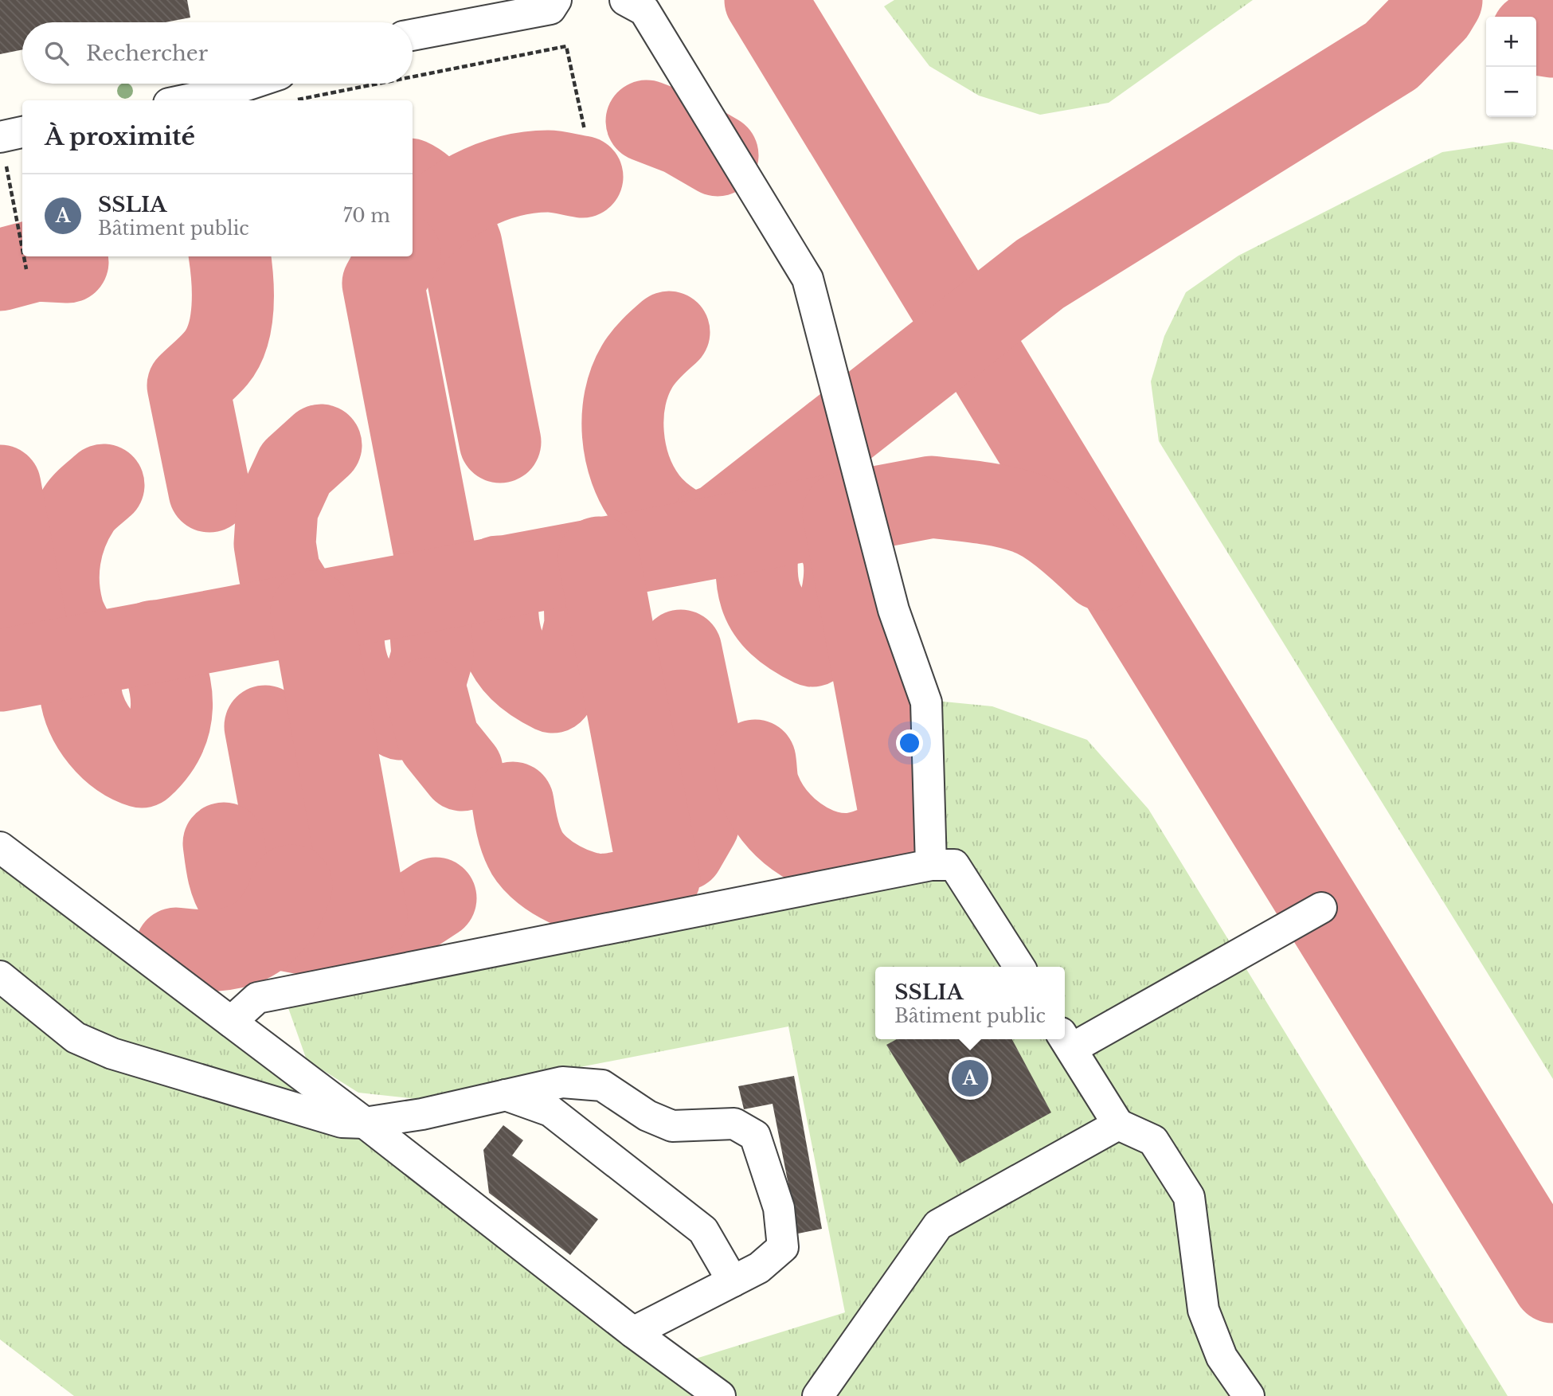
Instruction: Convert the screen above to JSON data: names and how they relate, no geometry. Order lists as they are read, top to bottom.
{
  "page": {
    "map_buttons": ["+", "−"],
    "search": "Rechercher",
    "heading": "À proximité",
    "list": [
      {
        "mark": "A",
        "name": "SSLIA",
        "note": "Bâtiment public",
        "value": "70 m"
      }
    ],
    "popup": ["SSLIA", "Bâtiment public"],
    "pins": "A"
  }
}
